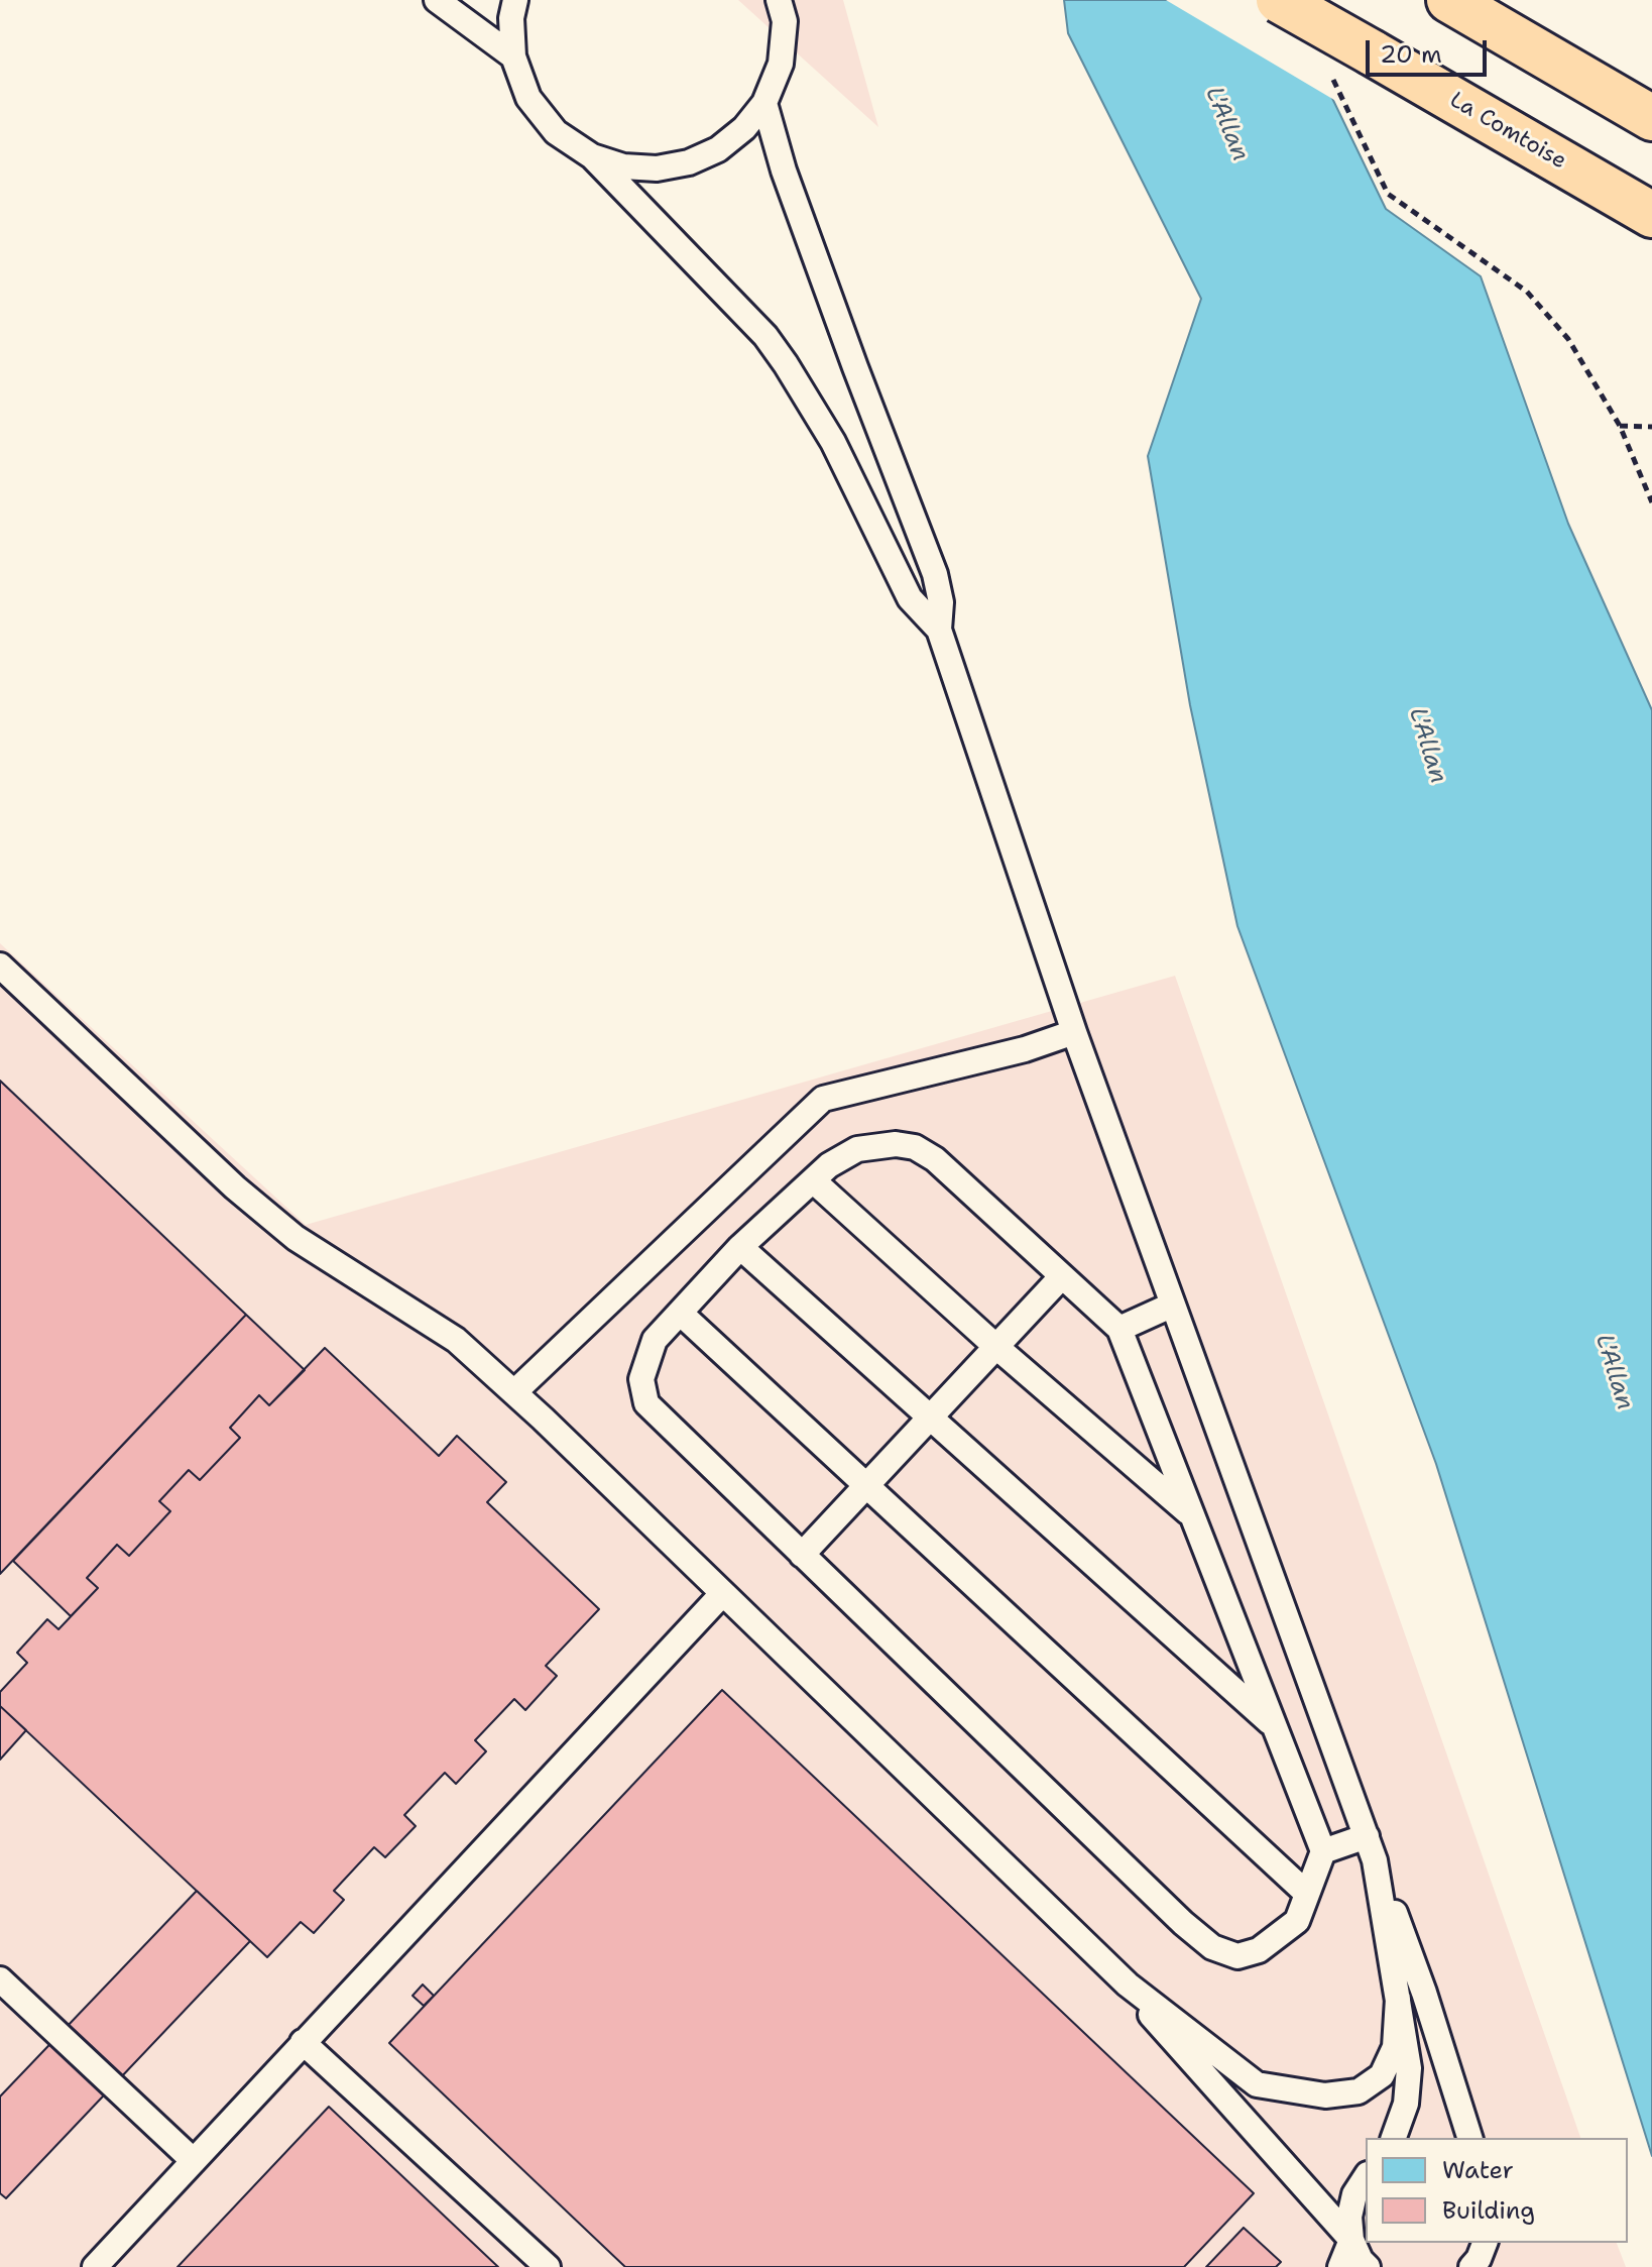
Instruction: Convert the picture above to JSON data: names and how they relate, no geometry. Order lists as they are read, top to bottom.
{
  "streets": {
    "highway": ["La Comtoise"]
  },
  "water": ["L'Allan"],
  "legend": ["Water", "Building"],
  "scale_bar": "20 m"
}
